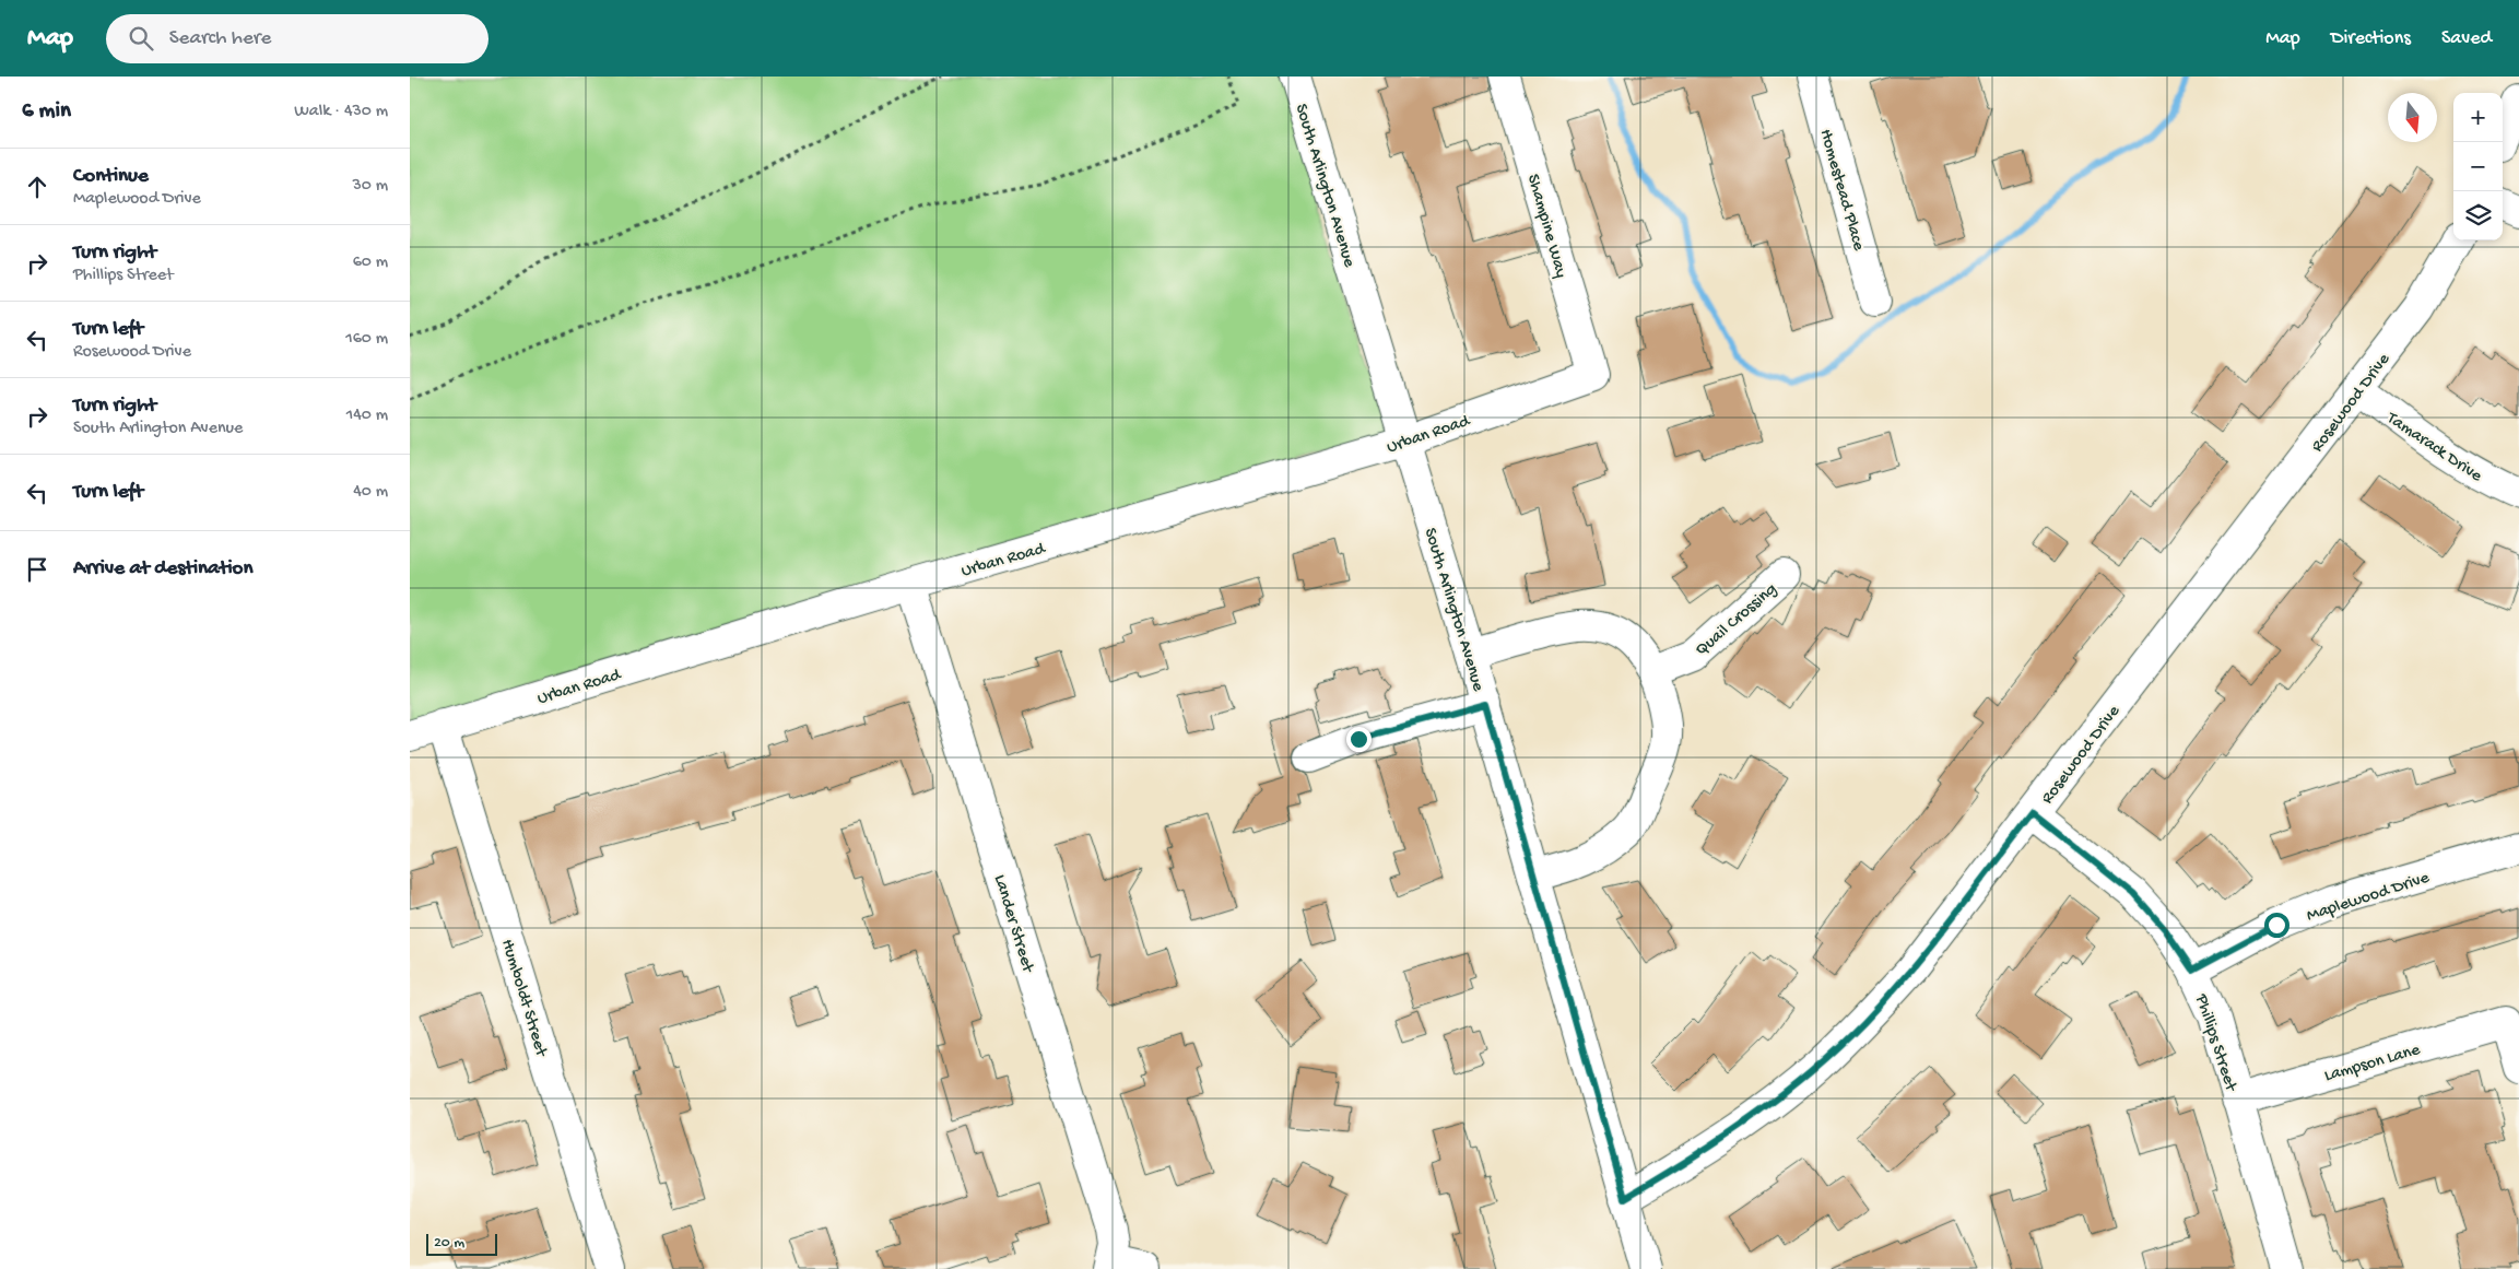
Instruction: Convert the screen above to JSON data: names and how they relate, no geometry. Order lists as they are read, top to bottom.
{
  "streets": {
    "street": [
      "South Arlington Avenue",
      "Homestead Place",
      "Shampine Way",
      "Rosewood Drive",
      "Urban Road",
      "Tamarack Drive",
      "Quail Crossing",
      "Maplewood Drive",
      "Lander Street",
      "Humboldt Street",
      "Phillips Street",
      "Lampson Lane"
    ]
  },
  "crossings": [
    ["South Arlington Avenue", "Rosewood Drive"],
    ["South Arlington Avenue", "Urban Road"],
    ["Shampine Way", "Urban Road"],
    ["Rosewood Drive", "Tamarack Drive"],
    ["Rosewood Drive", "Phillips Street"],
    ["Urban Road", "Lander Street"],
    ["Urban Road", "Humboldt Street"],
    ["Maplewood Drive", "Phillips Street"],
    ["Phillips Street", "Lampson Lane"]
  ],
  "scale_bar": "20 m",
  "north": "bottom",
  "page": {
    "header": "Map",
    "search": "Search here",
    "nav": ["Map", "Directions", "Saved"],
    "heading": ["6 min", "Walk · 430 m"],
    "map_buttons": ["+", "−"],
    "list": [
      ["Continue", "Maplewood Drive", "30 m"],
      ["Turn right", "Phillips Street", "60 m"],
      ["Turn left", "Rosewood Drive", "160 m"],
      ["Turn right", "South Arlington Avenue", "140 m"],
      ["Turn left", "40 m"],
      "Arrive at destination"
    ],
    "scale": "20 m"
  }
}
